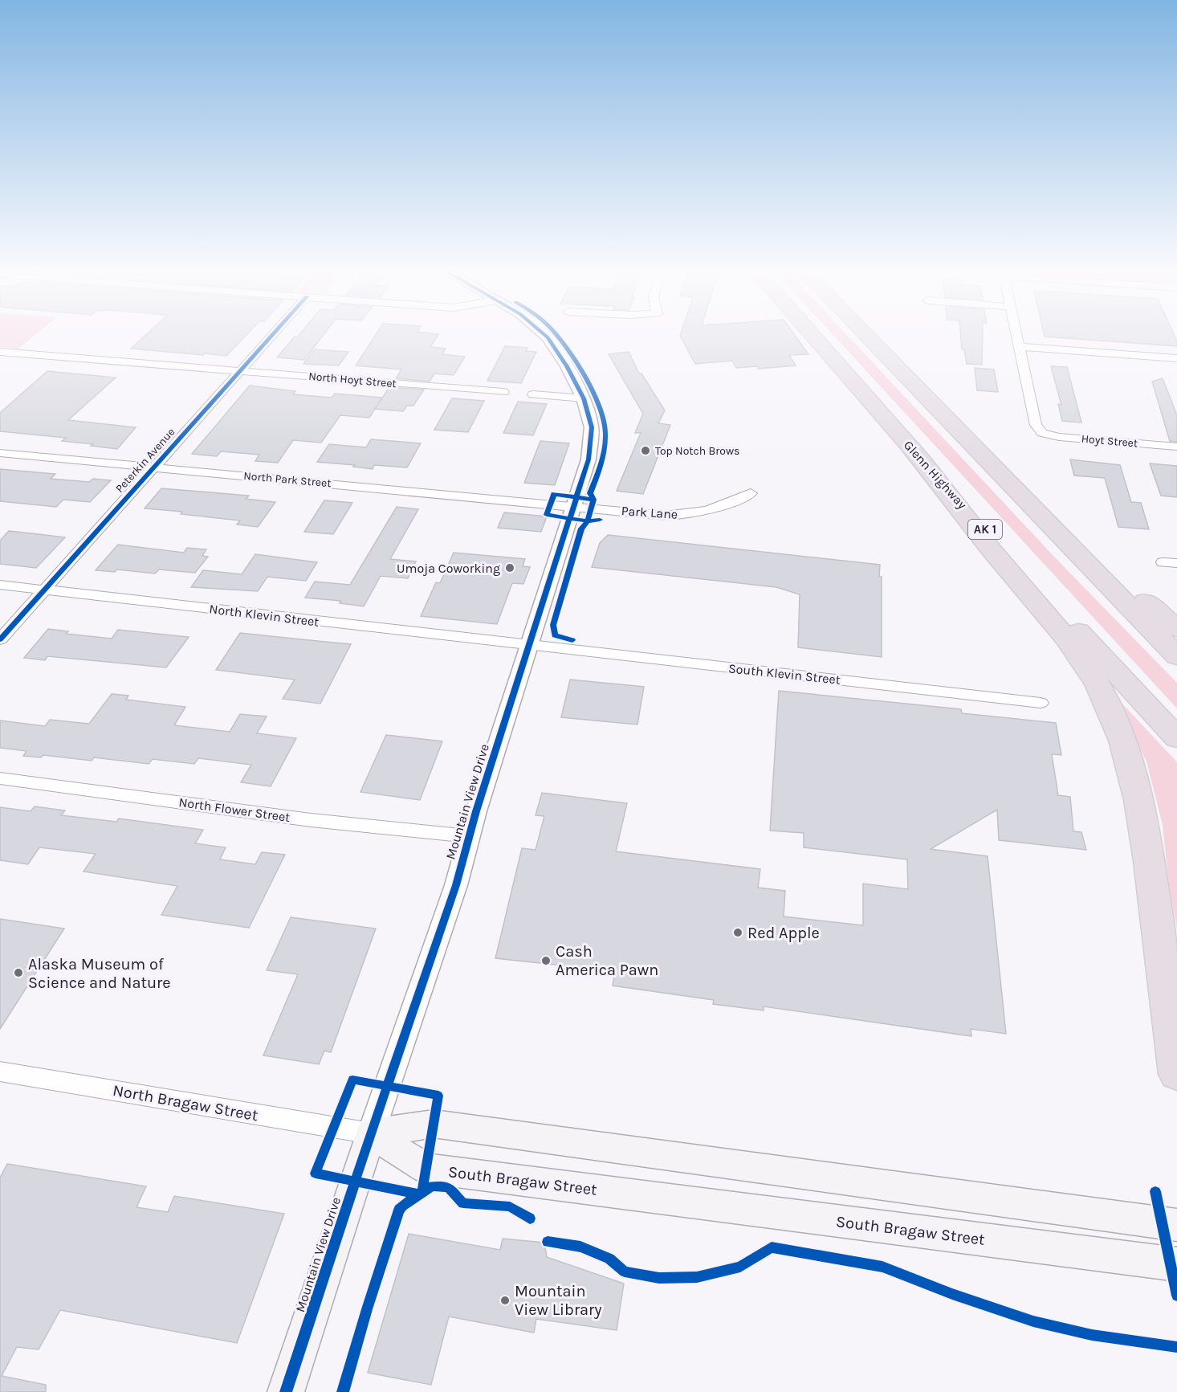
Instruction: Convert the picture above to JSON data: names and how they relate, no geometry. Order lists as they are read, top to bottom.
{
  "streets": {
    "highway": ["Glenn Highway", "AK 1"],
    "main road": ["Mountain View Drive", "South Bragaw Street"],
    "street": [
      "North Hoyt Street",
      "Hoyt Street",
      "Peterkin Avenue",
      "North Park Street",
      "Park Lane",
      "North Klevin Street",
      "South Klevin Street",
      "North Flower Street",
      "North Bragaw Street"
    ]
  },
  "crossings": [
    ["North Hoyt Street", "Peterkin Avenue"],
    ["Peterkin Avenue", "North Park Street"],
    ["Peterkin Avenue", "North Klevin Street"],
    ["North Park Street", "Park Lane"],
    ["North Park Street", "Mountain View Drive"],
    ["Park Lane", "Mountain View Drive"],
    ["North Klevin Street", "South Klevin Street"],
    ["North Klevin Street", "Mountain View Drive"],
    ["South Klevin Street", "Mountain View Drive"],
    ["Mountain View Drive", "North Flower Street"],
    ["Mountain View Drive", "North Bragaw Street"],
    ["Mountain View Drive", "South Bragaw Street"],
    ["North Bragaw Street", "South Bragaw Street"]
  ],
  "places": [
    "Top Notch Brows",
    "Umoja Coworking",
    "Red Apple",
    "Cash America Pawn",
    "Alaska Museum of Science and Nature",
    "Mountain View Library"
  ]
}
